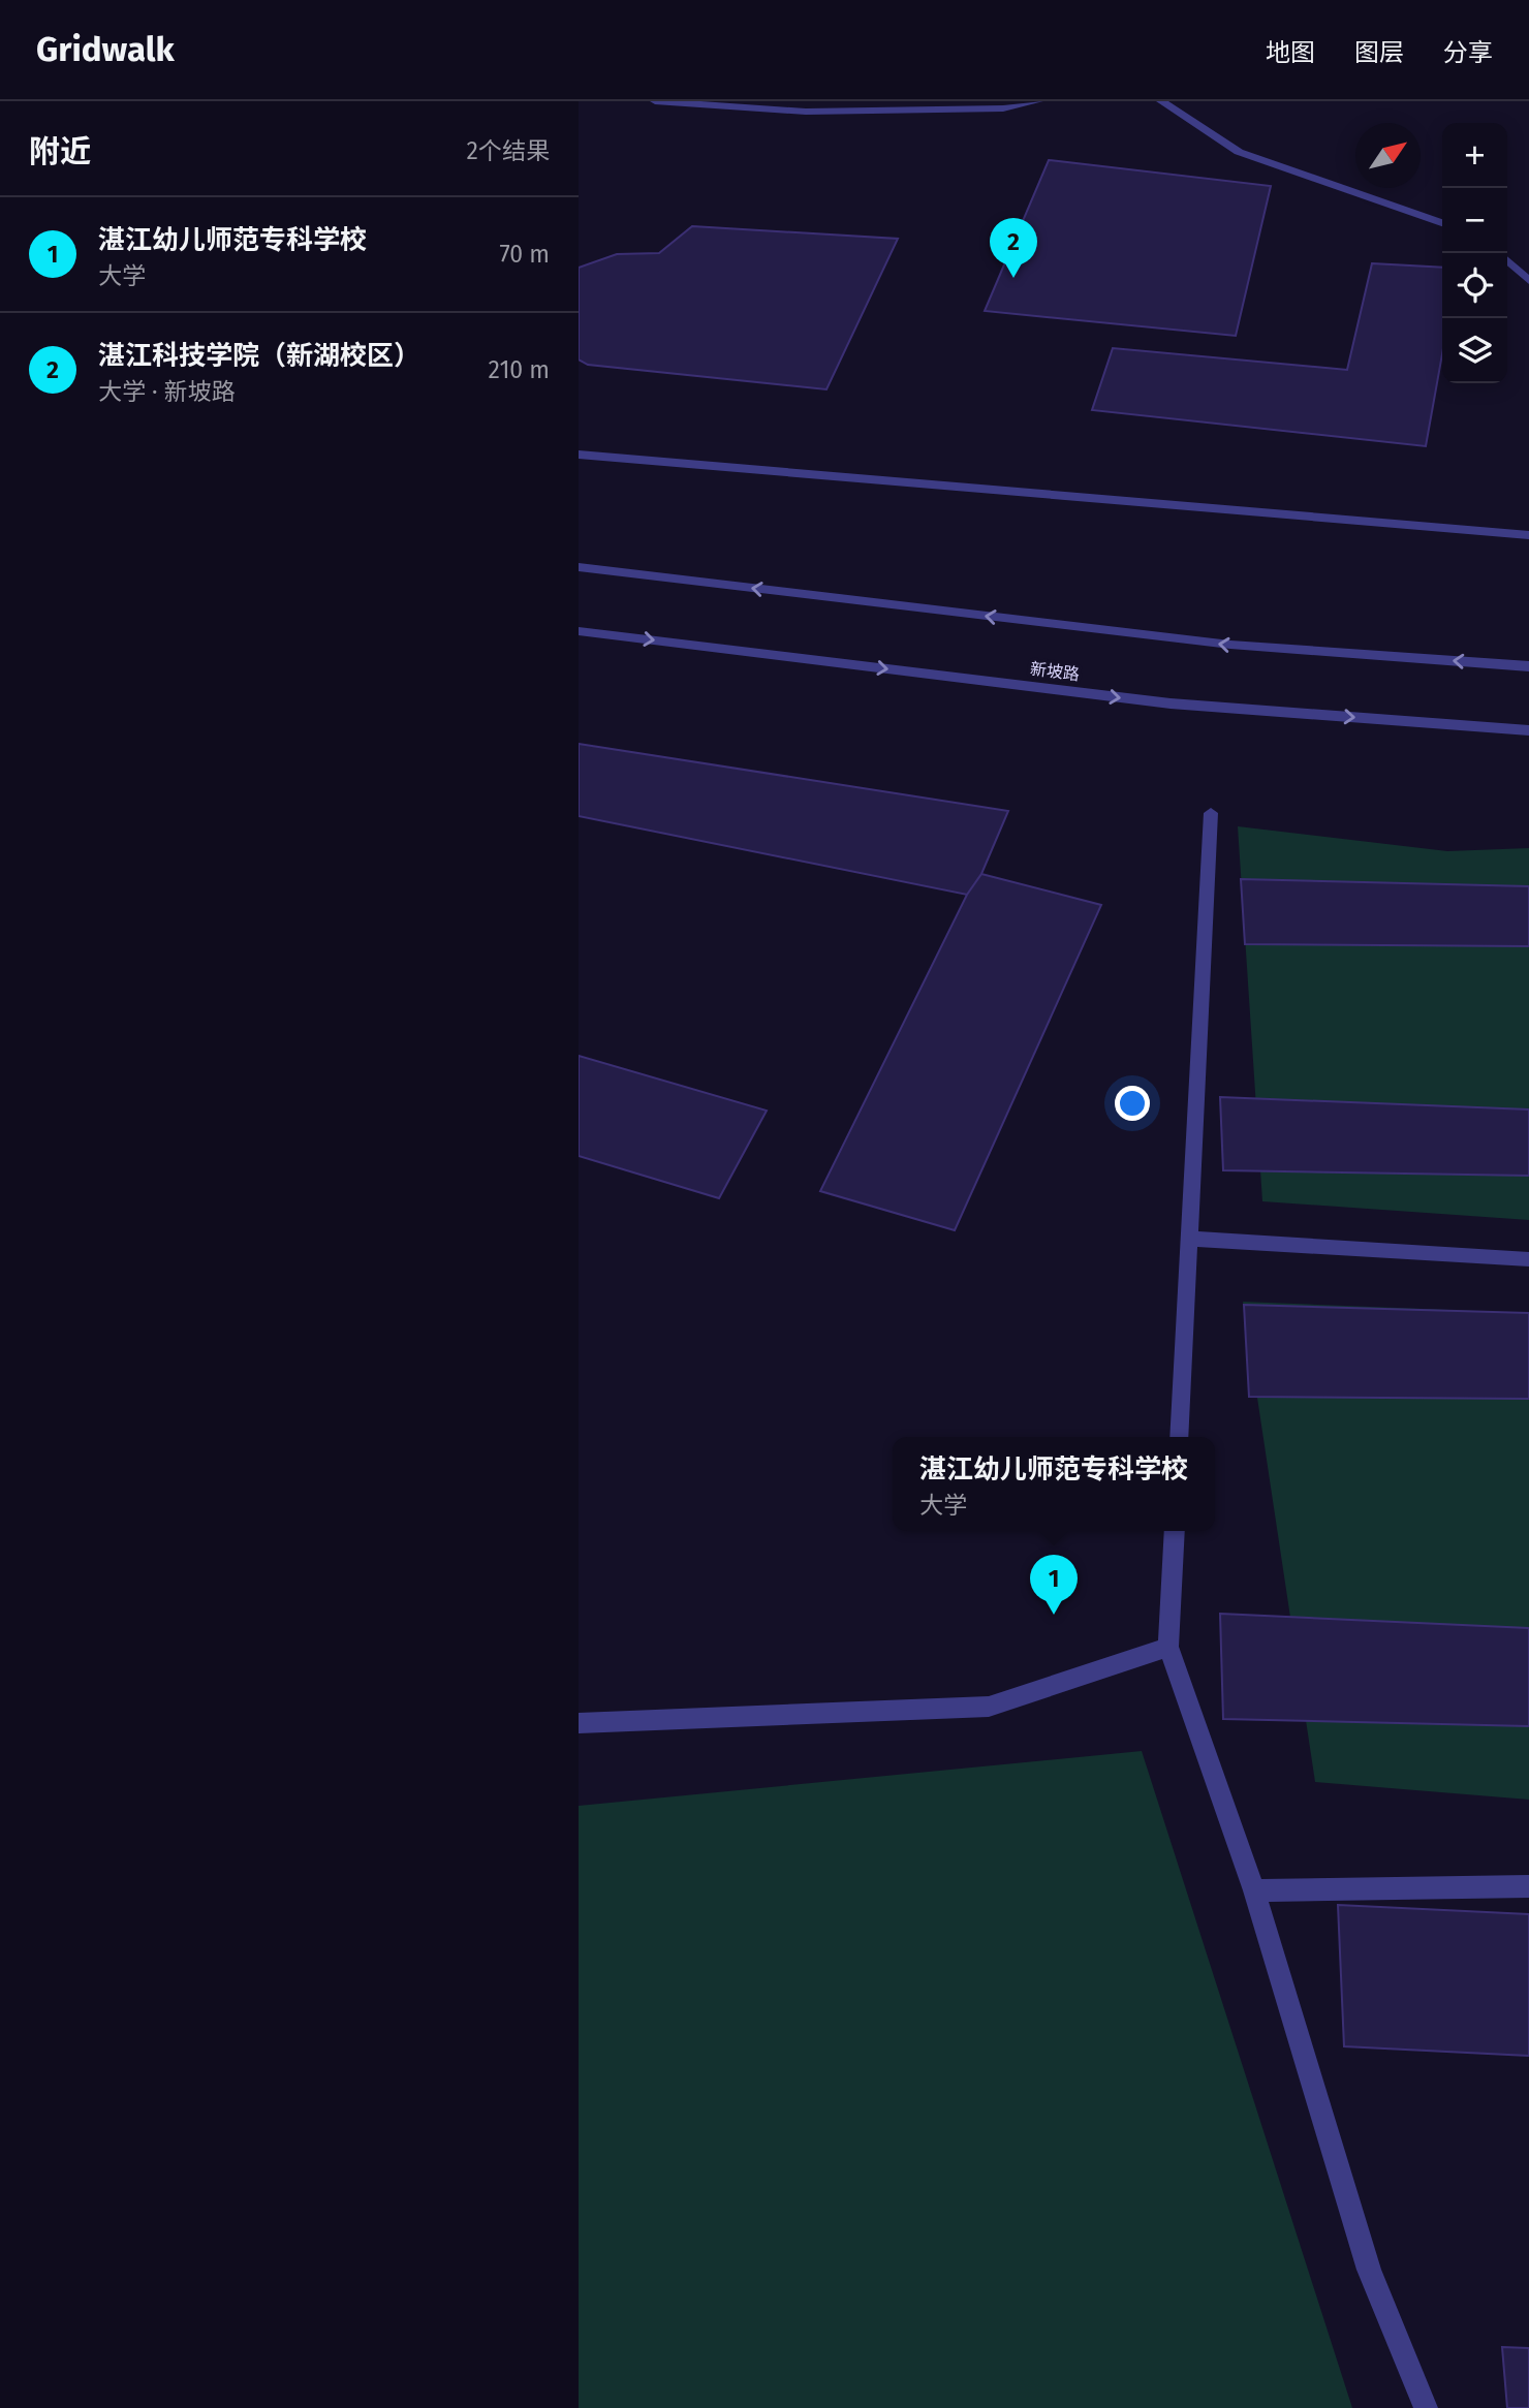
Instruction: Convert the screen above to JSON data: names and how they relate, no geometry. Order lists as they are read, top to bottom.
{
  "streets": {
    "street": ["新坡路"]
  },
  "north": "top right",
  "page": {
    "header": "Gridwalk",
    "nav": ["地图", "图层", "分享"],
    "heading": ["附近", "2个结果"],
    "map_buttons": ["+", "−"],
    "list": [
      {
        "mark": "1",
        "name": "湛江幼儿师范专科学校",
        "note": "大学",
        "value": "70 m"
      },
      {
        "mark": "2",
        "name": "湛江科技学院（新湖校区）",
        "note": "大学 · 新坡路",
        "value": "210 m"
      }
    ],
    "pins": ["2", "1"],
    "popup": ["湛江幼儿师范专科学校", "大学"]
  }
}
